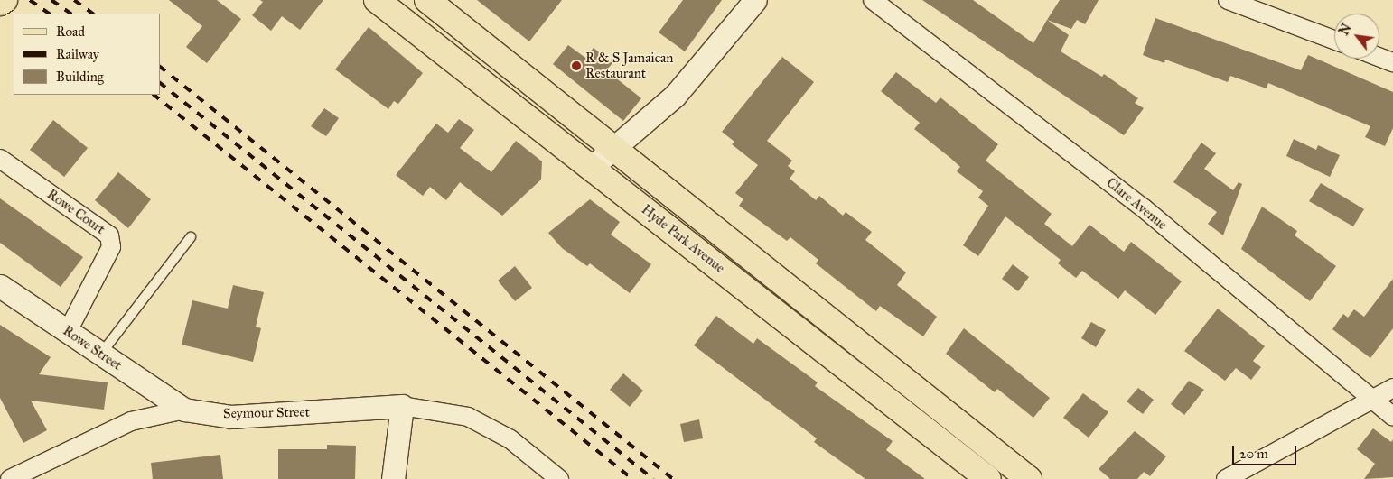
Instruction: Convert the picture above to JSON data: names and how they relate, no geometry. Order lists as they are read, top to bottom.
{
  "streets": {
    "main road": ["Hyde Park Avenue"],
    "street": [
      "Clare Avenue",
      "Rowe Court",
      "Rowe Street",
      "Seymour Street"
    ]
  },
  "crossings": [
    ["Rowe Court", "Rowe Street"],
    ["Rowe Street", "Seymour Street"]
  ],
  "places": ["R & S Jamaican Restaurant"],
  "legend": ["Road", "Railway", "Building"],
  "scale_bar": "20 m",
  "north": "top left"
}
